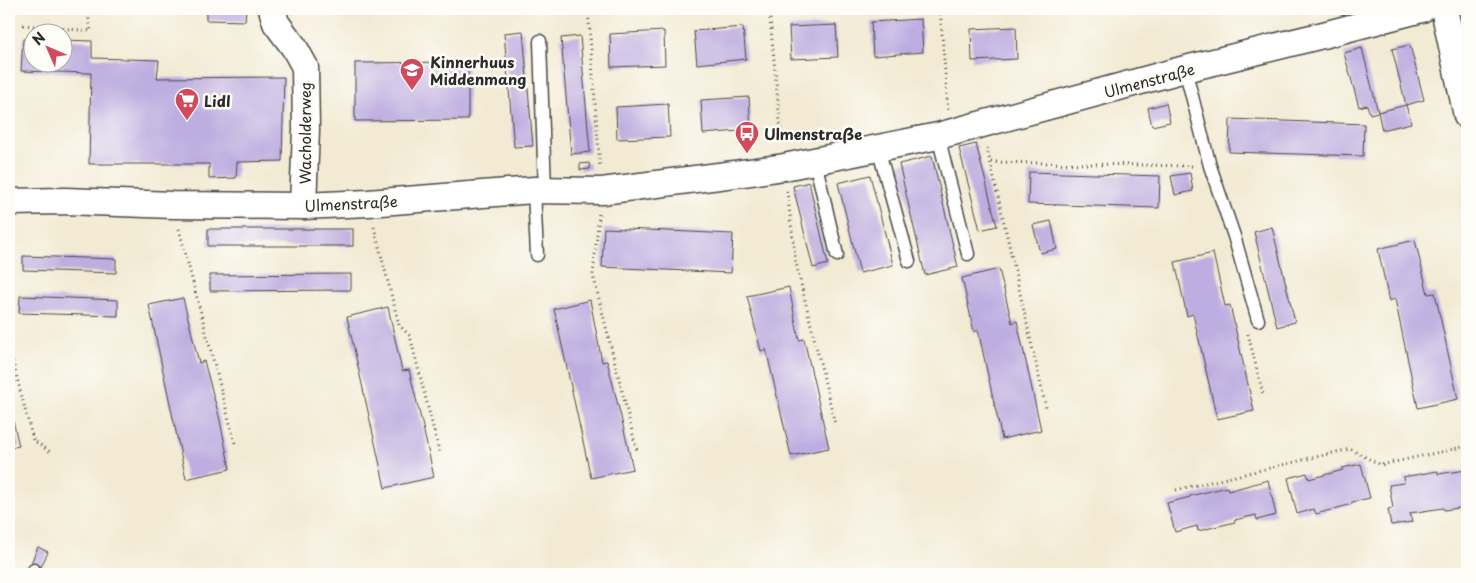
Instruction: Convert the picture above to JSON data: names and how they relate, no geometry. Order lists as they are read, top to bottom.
{
  "streets": {
    "street": ["Ulmenstraße", "Wacholderweg"]
  },
  "crossings": [
    ["Ulmenstraße", "Wacholderweg"]
  ],
  "places": {
    "school or university": ["Kinnerhuus Middenmang"],
    "supermarket": ["Lidl"],
    "bus stop": ["Ulmenstraße"]
  },
  "north": "top left"
}
